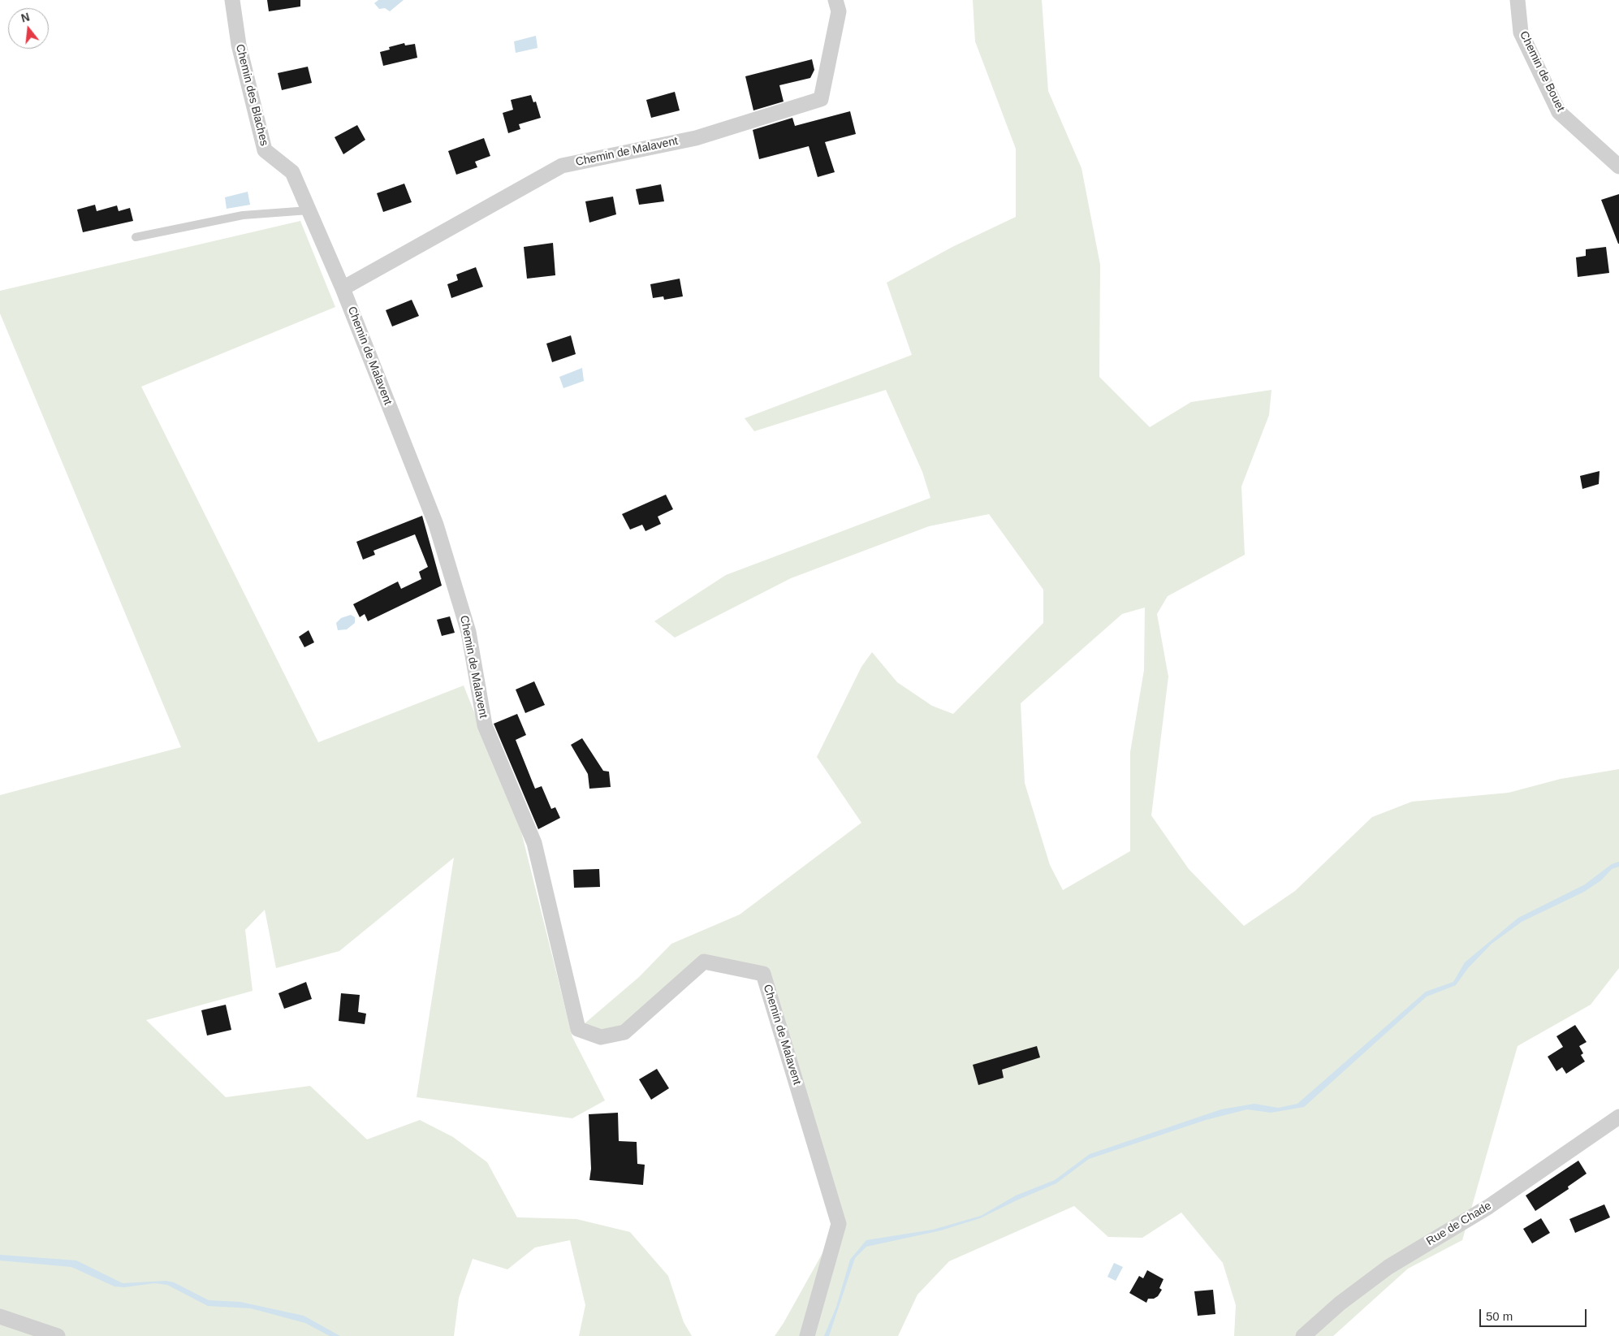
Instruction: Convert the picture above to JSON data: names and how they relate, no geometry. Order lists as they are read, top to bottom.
{
  "streets": {
    "street": [
      "Chemin de Bouet",
      "Chemin des Blaches",
      "Chemin de Malavent",
      "Rue de Chade"
    ]
  },
  "crossings": [
    ["Chemin des Blaches", "Chemin de Malavent"]
  ],
  "scale_bar": "50 m",
  "north": "top"
}
